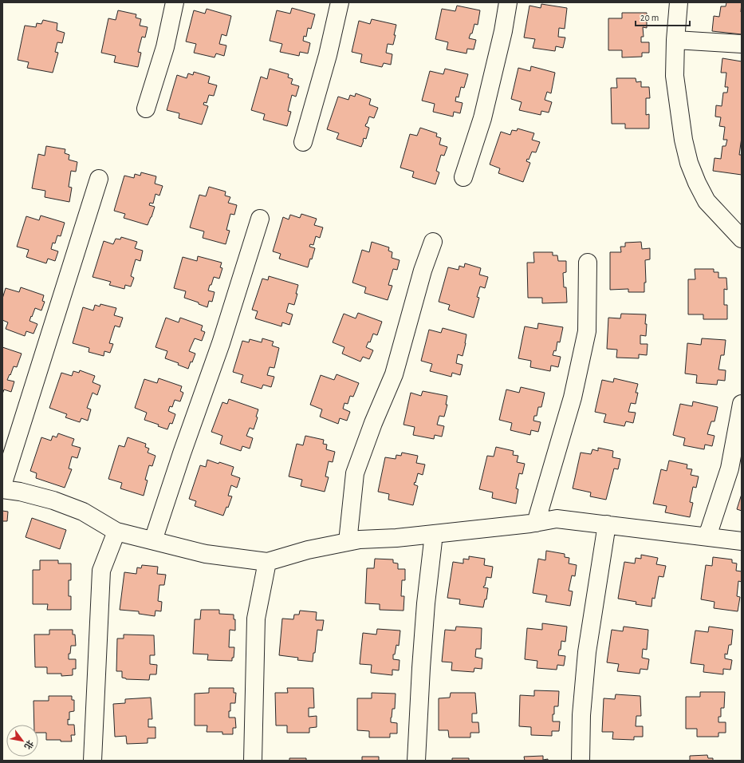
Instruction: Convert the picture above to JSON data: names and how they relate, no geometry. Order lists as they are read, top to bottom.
{
  "scale_bar": "20 m",
  "north": "bottom right"
}
